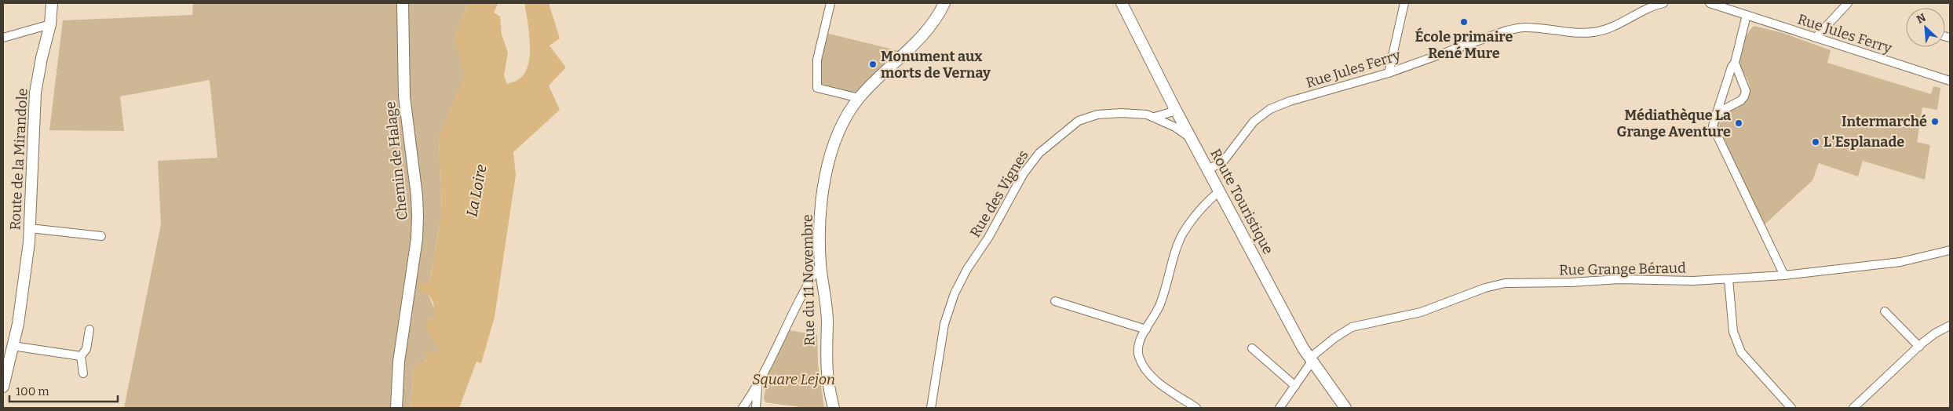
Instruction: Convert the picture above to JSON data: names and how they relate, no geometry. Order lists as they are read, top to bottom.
{
  "streets": {
    "street": [
      "Rue Jules Ferry",
      "Route de la Mirandole",
      "Chemin de Halage",
      "Rue des Vignes",
      "Route Touristique",
      "Rue Grange Béraud",
      "Rue du 11 Novembre"
    ]
  },
  "crossings": [
    ["Rue Jules Ferry", "Route Touristique"],
    ["Rue des Vignes", "Route Touristique"],
    ["Route Touristique", "Rue Grange Béraud"]
  ],
  "water": ["La Loire"],
  "parks": ["Square Lejon"],
  "places": [
    "École primaire René Mure",
    "Monument aux morts de Vernay",
    "Intermarché",
    "Médiathèque La Grange Aventure",
    "L'Esplanade"
  ],
  "scale_bar": "100 m",
  "north": "top left"
}
